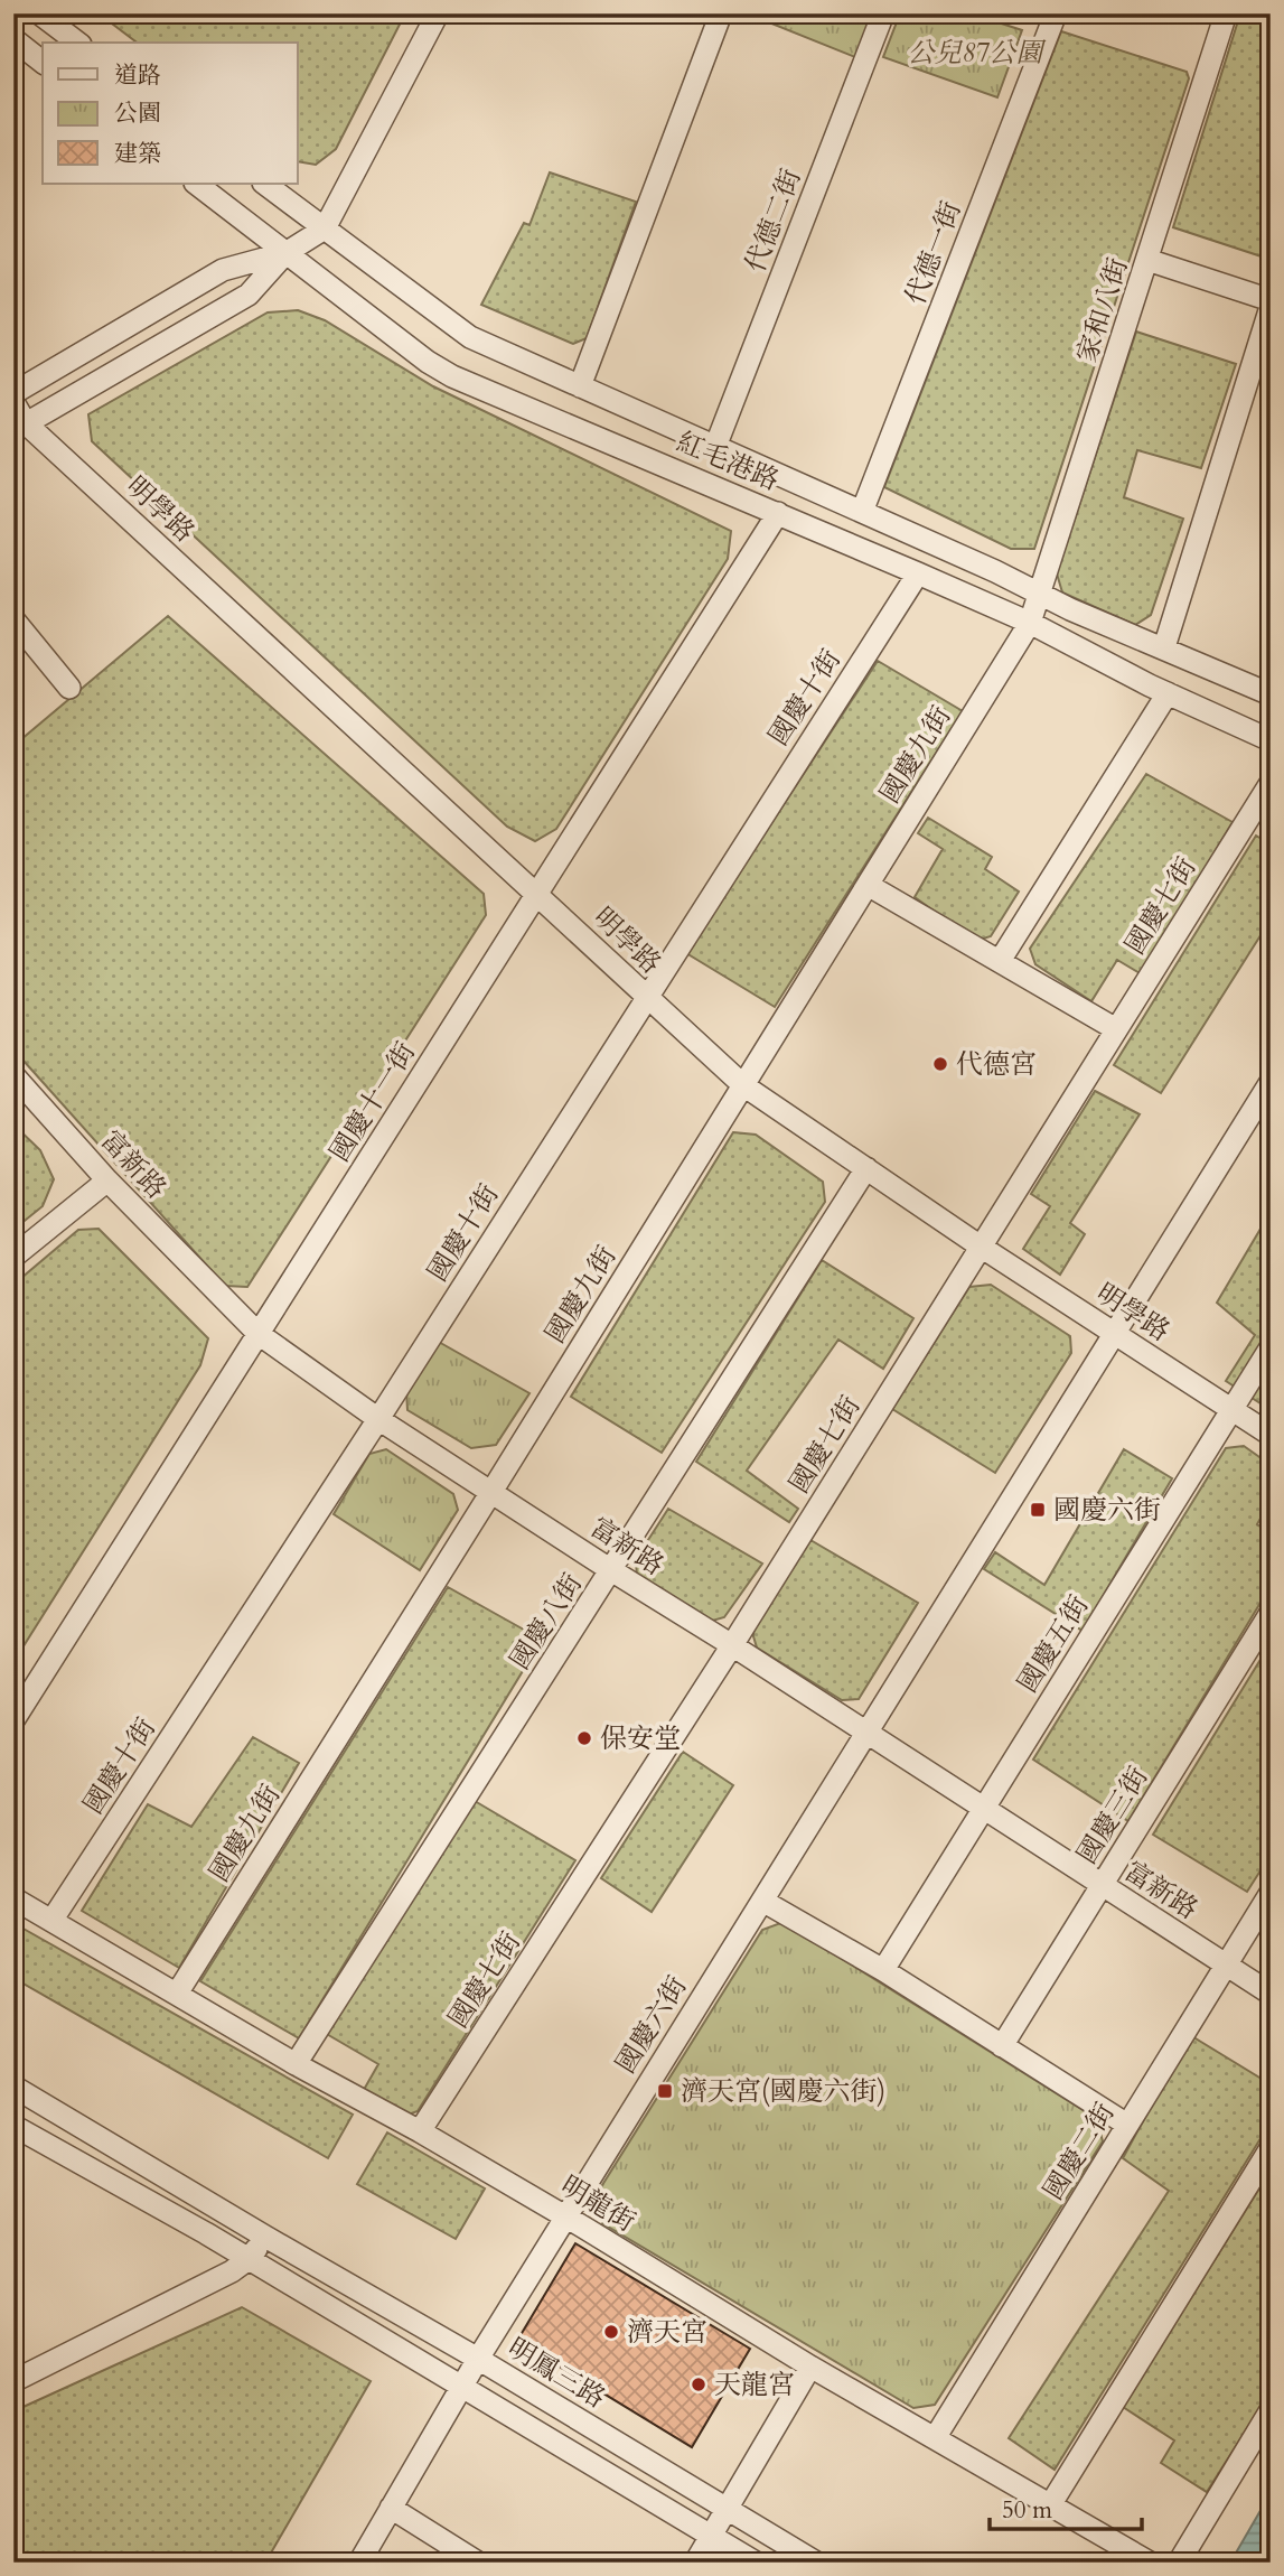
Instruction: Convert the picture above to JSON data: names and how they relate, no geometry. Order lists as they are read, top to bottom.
{
  "streets": {
    "street": [
      "代德二街",
      "代德一街",
      "家和八街",
      "紅毛港路",
      "明學路",
      "國慶十街",
      "國慶九街",
      "國慶七街",
      "國慶十一街",
      "富新路",
      "國慶八街",
      "國慶五街",
      "國慶三街",
      "國慶六街",
      "國慶二街",
      "明龍街",
      "明鳳三路"
    ]
  },
  "crossings": [
    ["代德二街", "紅毛港路"],
    ["代德一街", "紅毛港路"],
    ["家和八街", "紅毛港路"],
    ["家和八街", "國慶九街"],
    ["紅毛港路", "國慶十街"],
    ["紅毛港路", "國慶九街"],
    ["紅毛港路", "國慶十一街"],
    ["明學路", "國慶十街"],
    ["明學路", "國慶九街"],
    ["明學路", "國慶七街"],
    ["明學路", "國慶十一街"],
    ["明學路", "國慶八街"],
    ["明學路", "國慶五街"],
    ["明學路", "國慶六街"],
    ["國慶十街", "富新路"],
    ["國慶十街", "明龍街"],
    ["國慶九街", "富新路"],
    ["國慶九街", "明龍街"],
    ["國慶七街", "富新路"],
    ["國慶七街", "明龍街"],
    ["國慶十一街", "富新路"],
    ["富新路", "國慶八街"],
    ["富新路", "國慶五街"],
    ["富新路", "國慶三街"],
    ["富新路", "國慶六街"],
    ["富新路", "國慶二街"],
    ["國慶八街", "明龍街"],
    ["國慶六街", "明龍街"],
    ["國慶六街", "明鳳三路"],
    ["國慶二街", "明龍街"]
  ],
  "parks": ["公兒87公園"],
  "places": {
    "other": [
      "代德宮",
      "保安堂",
      "濟天宮",
      "天龍宮"
    ],
    "transit": ["國慶六街", "濟天宮(國慶六街)"]
  },
  "legend": ["道路", "公園", "建築"],
  "scale_bar": "50 m"
}
